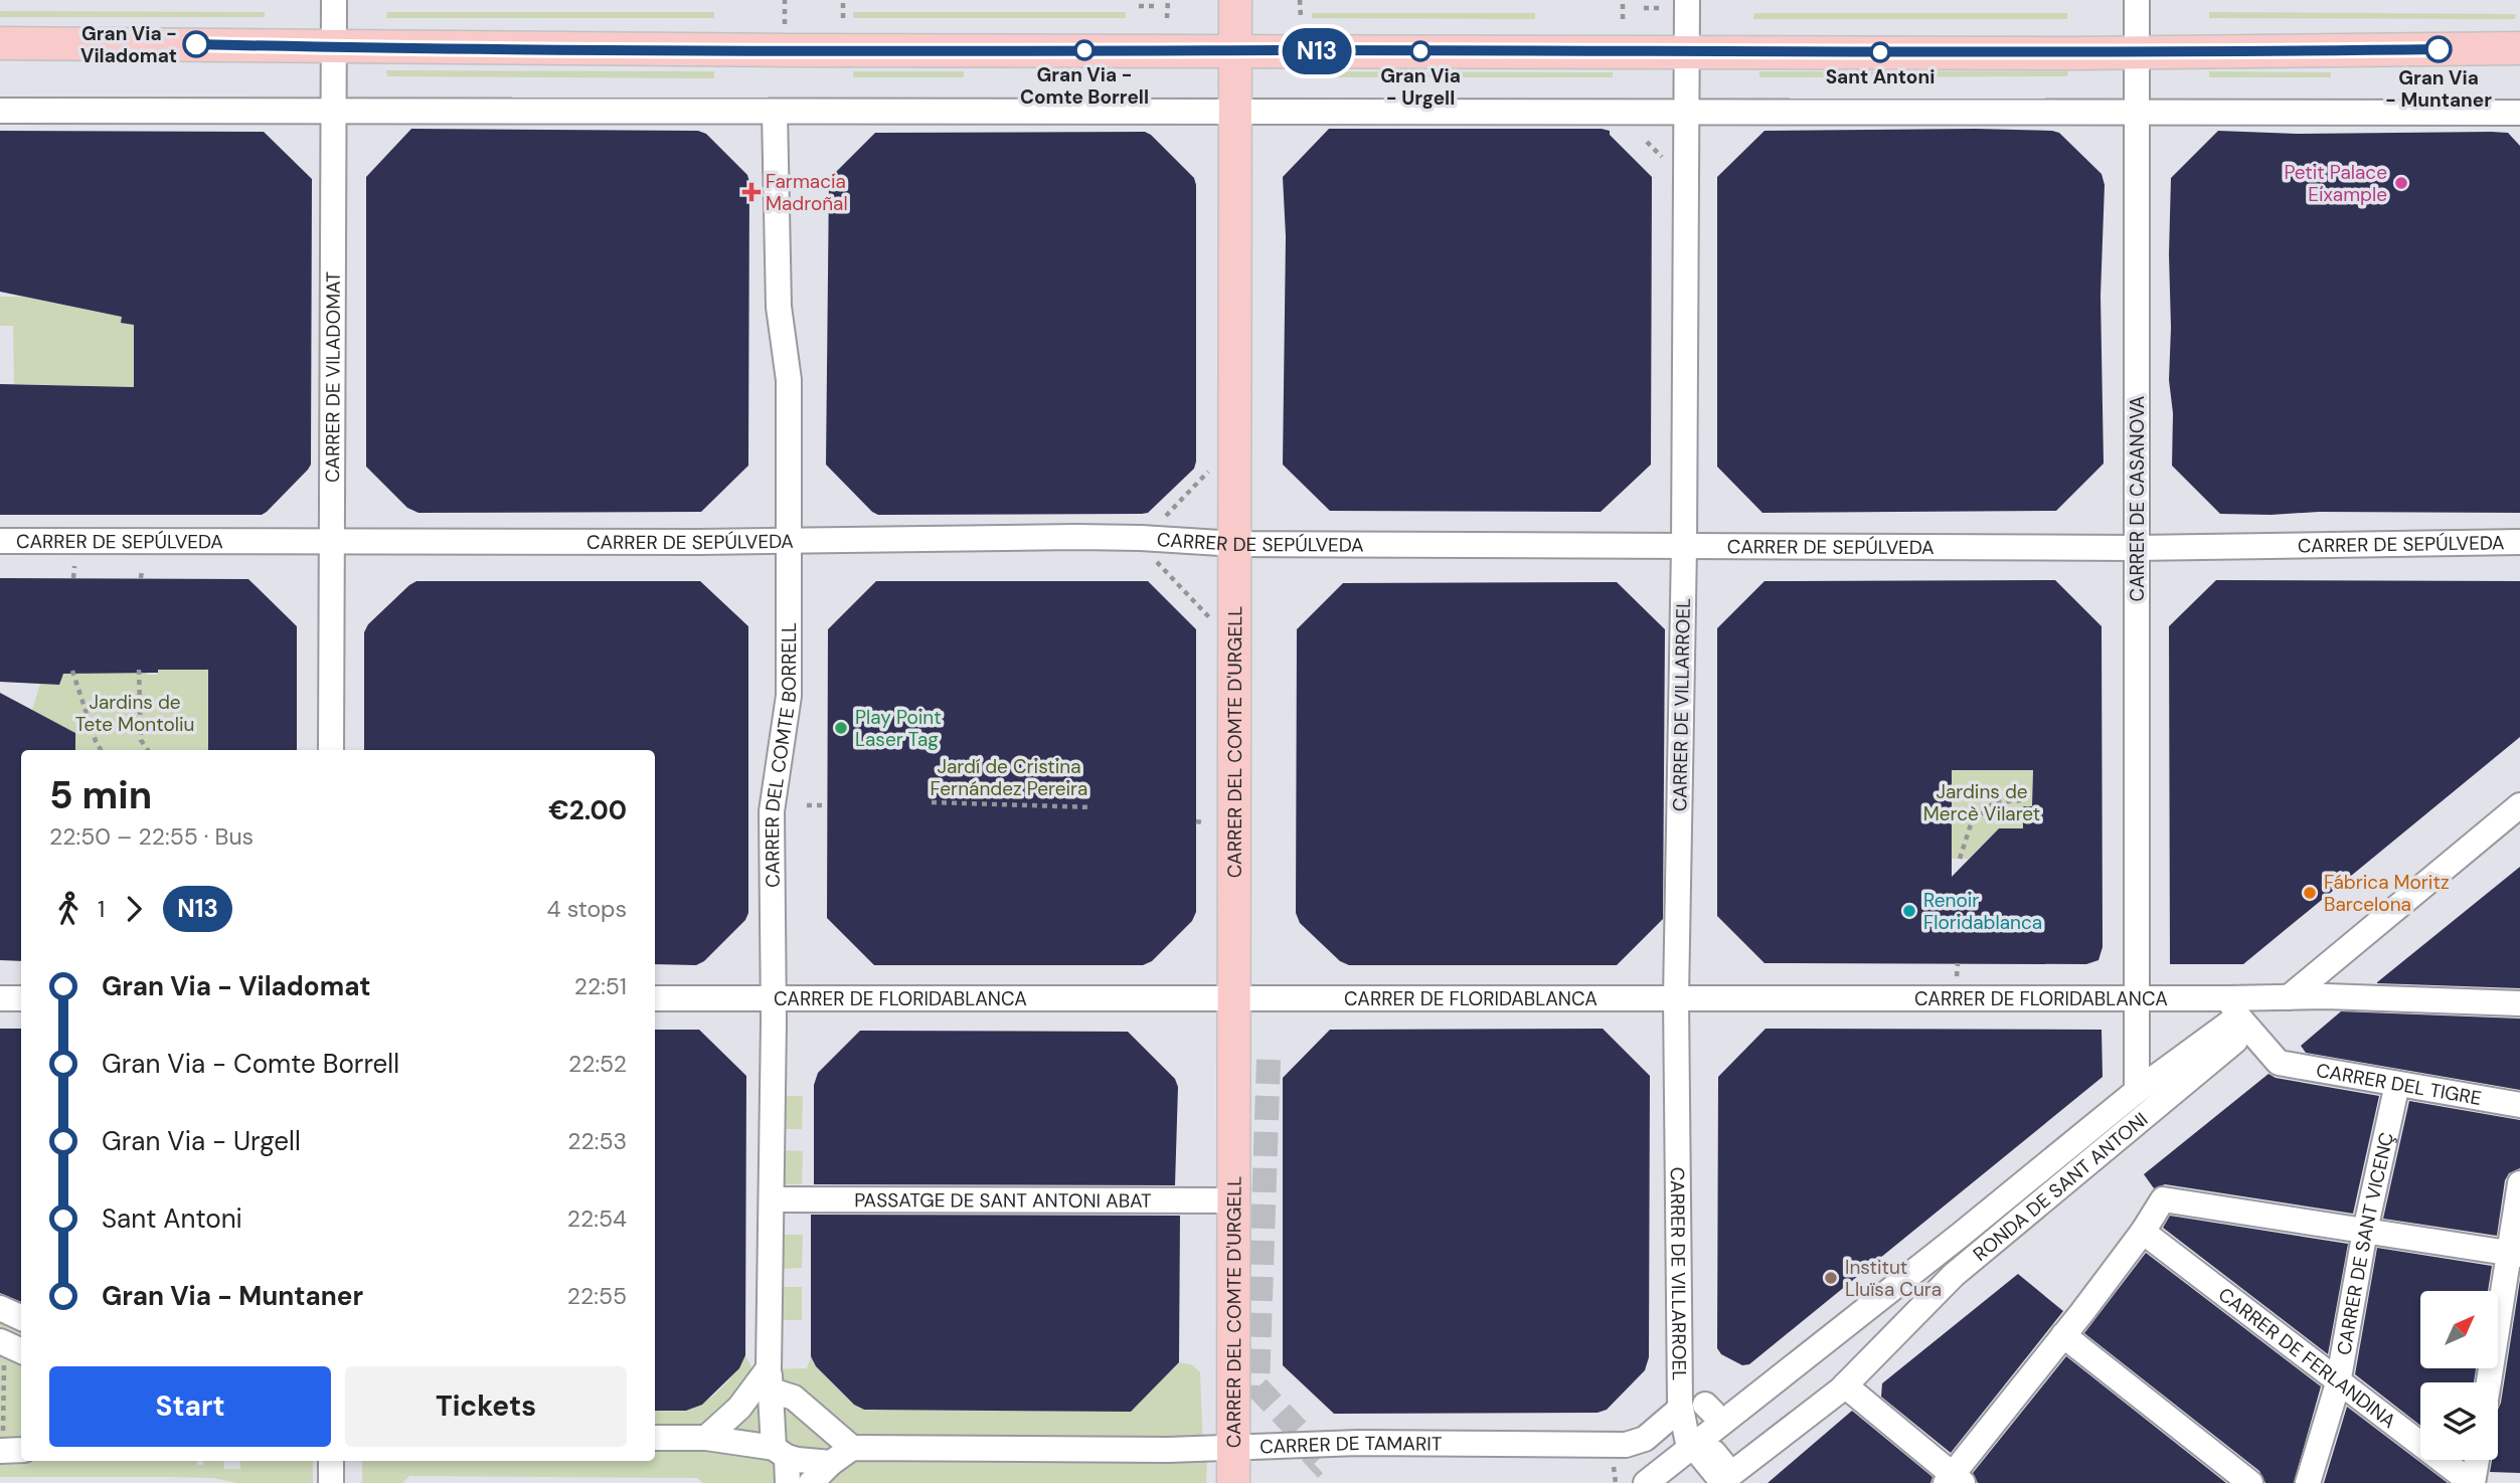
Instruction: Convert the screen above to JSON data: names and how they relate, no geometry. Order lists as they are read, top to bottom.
{
  "streets": {
    "main road": ["CARRER DEL COMTE D'URGELL"],
    "street": [
      "CARRER DE VILADOMAT",
      "CARRER DE CASANOVA",
      "CARRER DE SEPÚLVEDA",
      "CARRER DE VILLARROEL",
      "CARRER DEL COMTE BORRELL",
      "CARRER DE FLORIDABLANCA",
      "CARRER DEL TIGRE",
      "RONDA DE SANT ANTONI",
      "PASSATGE DE SANT ANTONI ABAT",
      "CARRER DE SANT VICENÇ",
      "CARRER DE FERLANDINA",
      "CARRER DE TAMARIT"
    ]
  },
  "crossings": [
    ["CARRER DE VILADOMAT", "CARRER DE SEPÚLVEDA"],
    ["CARRER DE CASANOVA", "CARRER DE SEPÚLVEDA"],
    ["CARRER DE CASANOVA", "CARRER DE FLORIDABLANCA"],
    ["CARRER DE CASANOVA", "RONDA DE SANT ANTONI"],
    ["CARRER DE SEPÚLVEDA", "CARRER DE VILLARROEL"],
    ["CARRER DE SEPÚLVEDA", "CARRER DEL COMTE D'URGELL"],
    ["CARRER DE SEPÚLVEDA", "CARRER DEL COMTE BORRELL"],
    ["CARRER DE VILLARROEL", "CARRER DE FLORIDABLANCA"],
    ["CARRER DE VILLARROEL", "RONDA DE SANT ANTONI"],
    ["CARRER DE VILLARROEL", "CARRER DE TAMARIT"],
    ["CARRER DEL COMTE D'URGELL", "CARRER DE FLORIDABLANCA"],
    ["CARRER DEL COMTE D'URGELL", "PASSATGE DE SANT ANTONI ABAT"],
    ["CARRER DEL COMTE D'URGELL", "CARRER DE TAMARIT"],
    ["CARRER DEL COMTE BORRELL", "CARRER DE FLORIDABLANCA"],
    ["CARRER DEL COMTE BORRELL", "PASSATGE DE SANT ANTONI ABAT"],
    ["CARRER DE FLORIDABLANCA", "CARRER DEL TIGRE"],
    ["CARRER DE FLORIDABLANCA", "RONDA DE SANT ANTONI"],
    ["CARRER DEL TIGRE", "RONDA DE SANT ANTONI"],
    ["CARRER DEL TIGRE", "CARRER DE SANT VICENÇ"],
    ["RONDA DE SANT ANTONI", "CARRER DE TAMARIT"],
    ["CARRER DE SANT VICENÇ", "CARRER DE FERLANDINA"]
  ],
  "parks": ["Jardins de Tete Montoliu", "Jardí de Cristina Fernández Pereira", "Jardins de Mercè Vilaret"],
  "places": {
    "other": [
      "Gran Via - Viladomat",
      "Gran Via - Muntaner",
      "Gran Via - Comte Borrell",
      "Gran Via - Urgell",
      "Sant Antoni",
      "Petit Palace Eixample",
      "Play Point Laser Tag",
      "Fábrica Moritz Barcelona",
      "Renoir Floridablanca",
      "Institut Lluïsa Cura"
    ],
    "health": ["Farmacia Madroñal"]
  },
  "lines": ["bus line N13"],
  "north": "top right",
  "page": {
    "on_map": "N13",
    "heading": ["5 min", "22:50 – 22:55 · Bus", "€2.00"],
    "legs": ["1", "N13", "4 stops"],
    "list": [
      {
        "name": "Gran Via - Viladomat",
        "value": "22:51"
      },
      {
        "name": "Gran Via - Comte Borrell",
        "value": "22:52"
      },
      {
        "name": "Gran Via - Urgell",
        "value": "22:53"
      },
      {
        "name": "Sant Antoni",
        "value": "22:54"
      },
      {
        "name": "Gran Via - Muntaner",
        "value": "22:55"
      }
    ],
    "buttons": ["Start", "Tickets"]
  }
}
